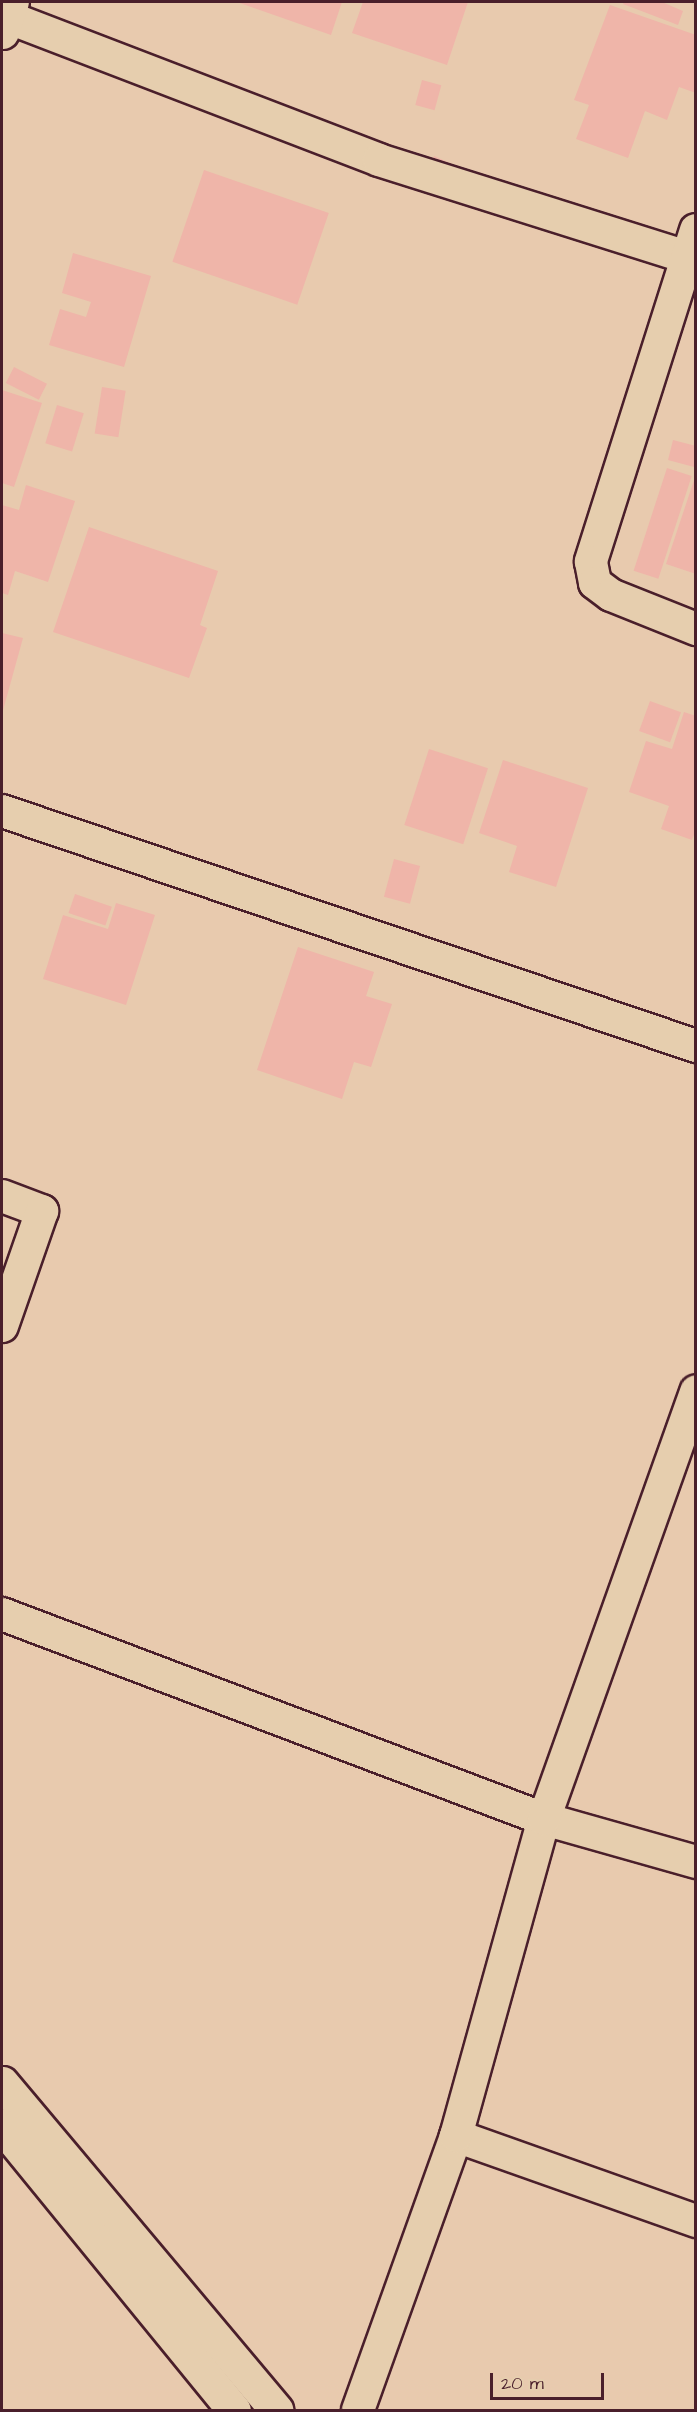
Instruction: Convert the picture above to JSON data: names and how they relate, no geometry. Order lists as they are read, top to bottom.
{
  "scale_bar": "20 m"
}
